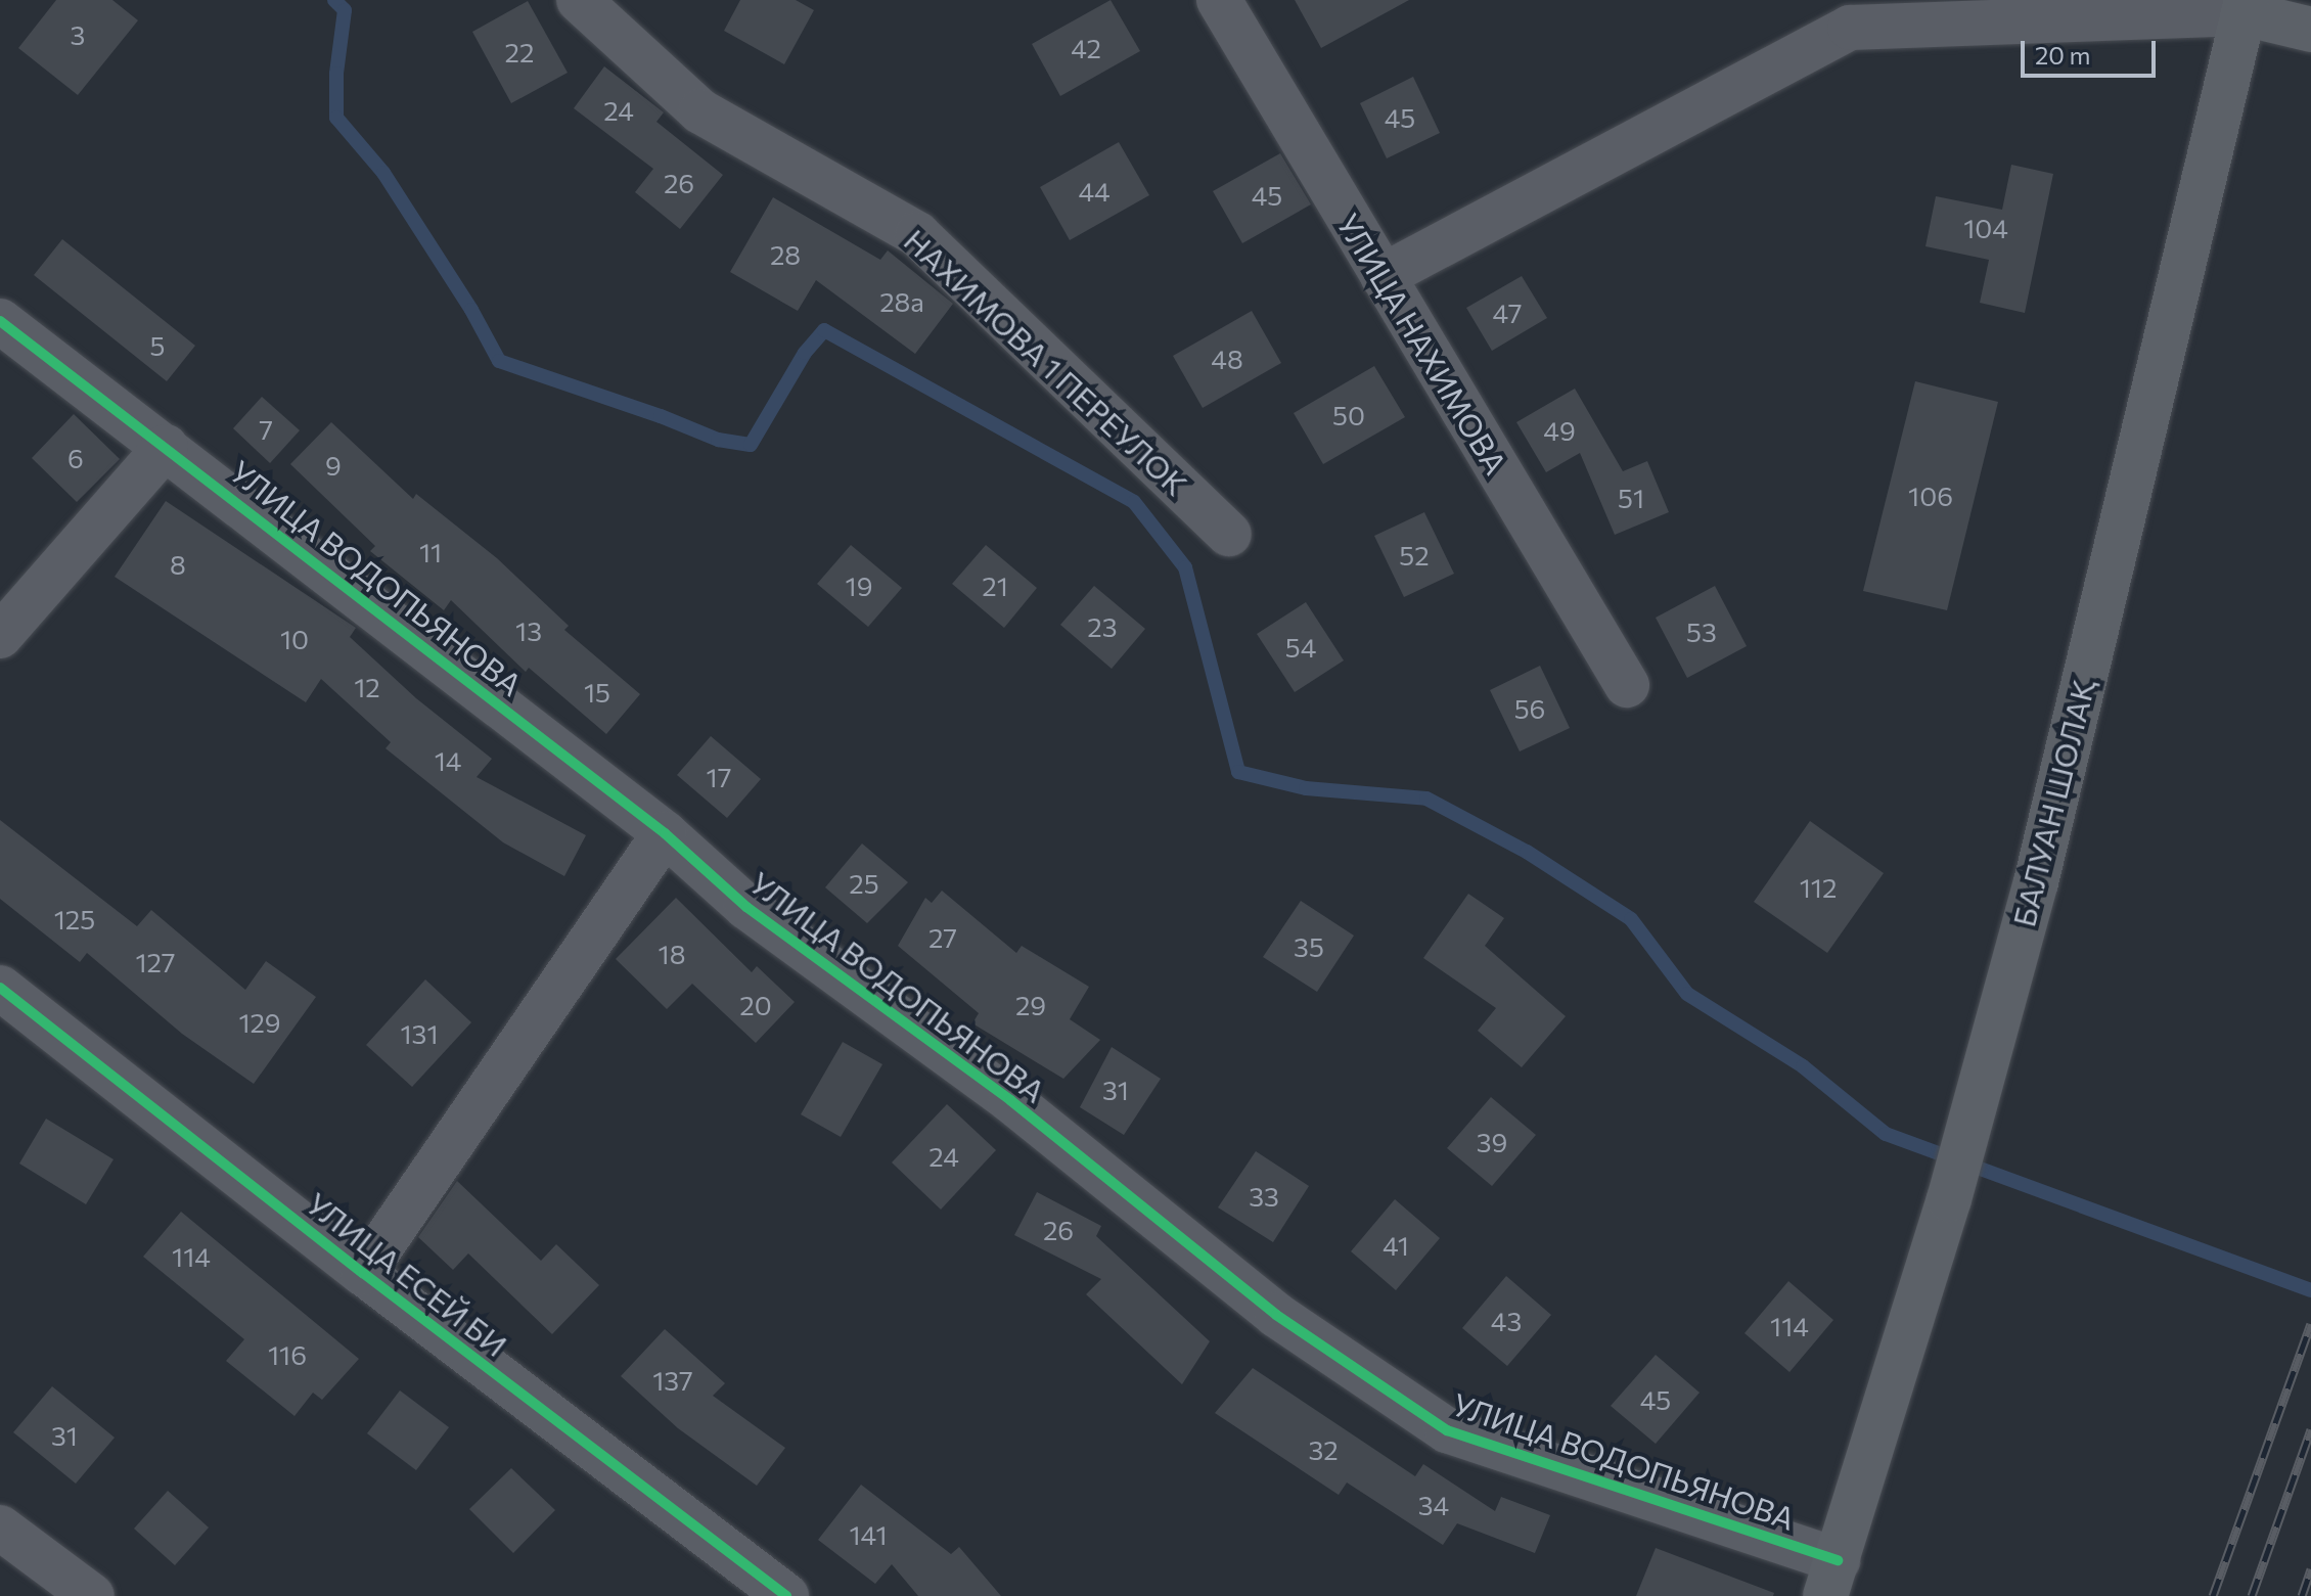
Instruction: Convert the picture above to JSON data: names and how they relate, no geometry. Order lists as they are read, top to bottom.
{
  "streets": {
    "main road": ["БАЛУАН ШОЛАҚ"],
    "street": [
      "УЛИЦА НАХИМОВА",
      "НАХИМОВА 1 ПЕРЕУЛОК",
      "УЛИЦА ВОДОПЬЯНОВА",
      "УЛИЦА ЕСЕЙ БИ"
    ]
  },
  "crossings": [
    ["УЛИЦА ВОДОПЬЯНОВА", "БАЛУАН ШОЛАҚ"]
  ],
  "house_numbers": [
    "3",
    "42",
    "22",
    "24",
    "45",
    "26",
    "44",
    "45",
    "104",
    "28",
    "28а",
    "47",
    "5",
    "48",
    "50",
    "7",
    "49",
    "6",
    "9",
    "106",
    "51",
    "11",
    "52",
    "8",
    "19",
    "21",
    "23",
    "13",
    "53",
    "10",
    "54",
    "12",
    "15",
    "56",
    "14",
    "17",
    "25",
    "112",
    "125",
    "27",
    "35",
    "18",
    "127",
    "20",
    "29",
    "129",
    "131",
    "31",
    "39",
    "24",
    "33",
    "26",
    "41",
    "114",
    "43",
    "114",
    "116",
    "137",
    "45",
    "31",
    "32",
    "34",
    "141"
  ],
  "scale_bar": "20 m"
}
